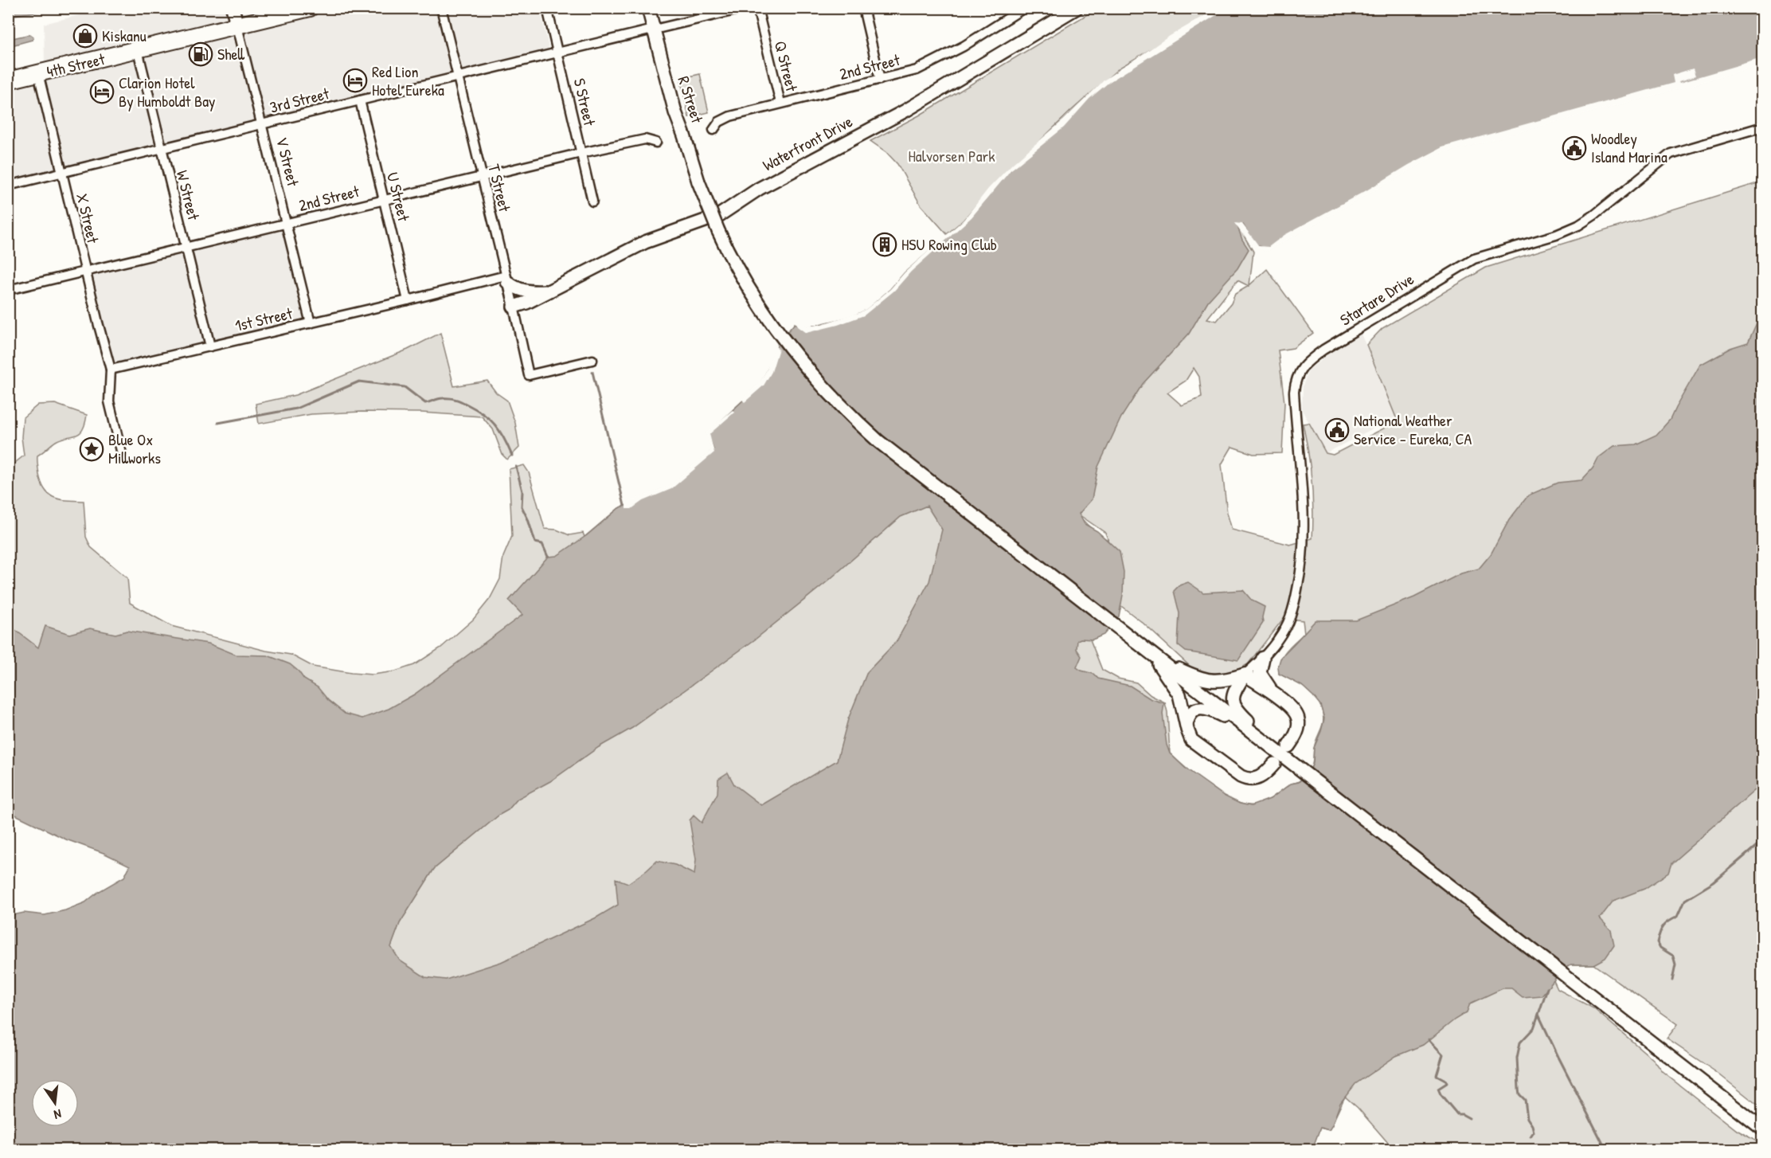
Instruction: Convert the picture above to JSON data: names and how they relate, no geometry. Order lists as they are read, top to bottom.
{
  "streets": {
    "highway": ["4th Street"],
    "main road": ["R Street", "Waterfront Drive", "V Street"],
    "street": [
      "Q Street",
      "2nd Street",
      "3rd Street",
      "S Street",
      "T Street",
      "W Street",
      "U Street",
      "X Street",
      "Startare Drive",
      "1st Street"
    ]
  },
  "crossings": [
    ["4th Street", "V Street"],
    ["4th Street", "W Street"],
    ["4th Street", "X Street"],
    ["Q Street", "2nd Street"],
    ["2nd Street", "S Street"],
    ["2nd Street", "V Street"],
    ["2nd Street", "T Street"],
    ["2nd Street", "W Street"],
    ["2nd Street", "U Street"],
    ["2nd Street", "X Street"],
    ["R Street", "3rd Street"],
    ["3rd Street", "S Street"],
    ["3rd Street", "V Street"],
    ["3rd Street", "T Street"],
    ["3rd Street", "W Street"],
    ["3rd Street", "U Street"],
    ["3rd Street", "X Street"],
    ["Waterfront Drive", "T Street"],
    ["Waterfront Drive", "1st Street"],
    ["V Street", "1st Street"],
    ["T Street", "1st Street"],
    ["W Street", "1st Street"],
    ["U Street", "1st Street"],
    ["X Street", "1st Street"]
  ],
  "parks": ["Halvorsen Park"],
  "places": {
    "shop": ["Kiskanu"],
    "fuel station": ["Shell"],
    "hotel": ["Red Lion Hotel Eureka", "Clarion Hotel By Humboldt Bay"],
    "public building": ["Woodley Island Marina", "National Weather Service - Eureka, CA"],
    "building": ["HSU Rowing Club"],
    "place": ["Blue Ox Millworks"]
  },
  "north": "bottom"
}
